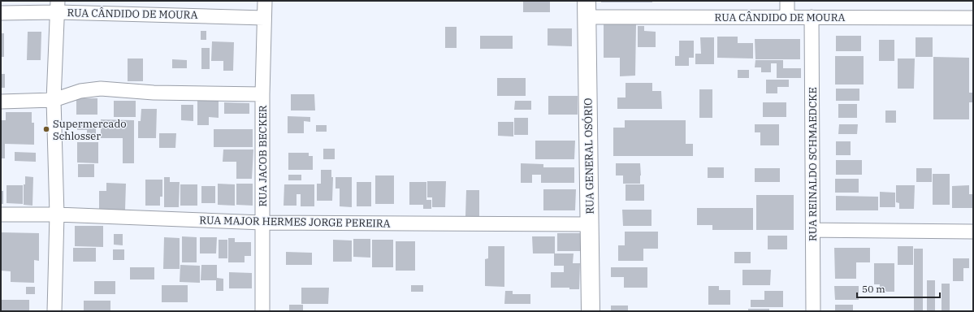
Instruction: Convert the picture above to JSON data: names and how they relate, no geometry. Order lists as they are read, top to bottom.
{
  "streets": {
    "main road": ["RUA GENERAL OSÓRIO"],
    "street": [
      "RUA CÂNDIDO DE MOURA",
      "RUA JACOB BECKER",
      "RUA REINALDO SCHMAEDCKE",
      "RUA MAJOR HERMES JORGE PEREIRA"
    ]
  },
  "crossings": [
    ["RUA CÂNDIDO DE MOURA", "RUA JACOB BECKER"],
    ["RUA CÂNDIDO DE MOURA", "RUA GENERAL OSÓRIO"],
    ["RUA CÂNDIDO DE MOURA", "RUA REINALDO SCHMAEDCKE"],
    ["RUA JACOB BECKER", "RUA MAJOR HERMES JORGE PEREIRA"],
    ["RUA GENERAL OSÓRIO", "RUA MAJOR HERMES JORGE PEREIRA"]
  ],
  "places": ["Supermercado Schlosser"],
  "scale_bar": "50 m"
}
